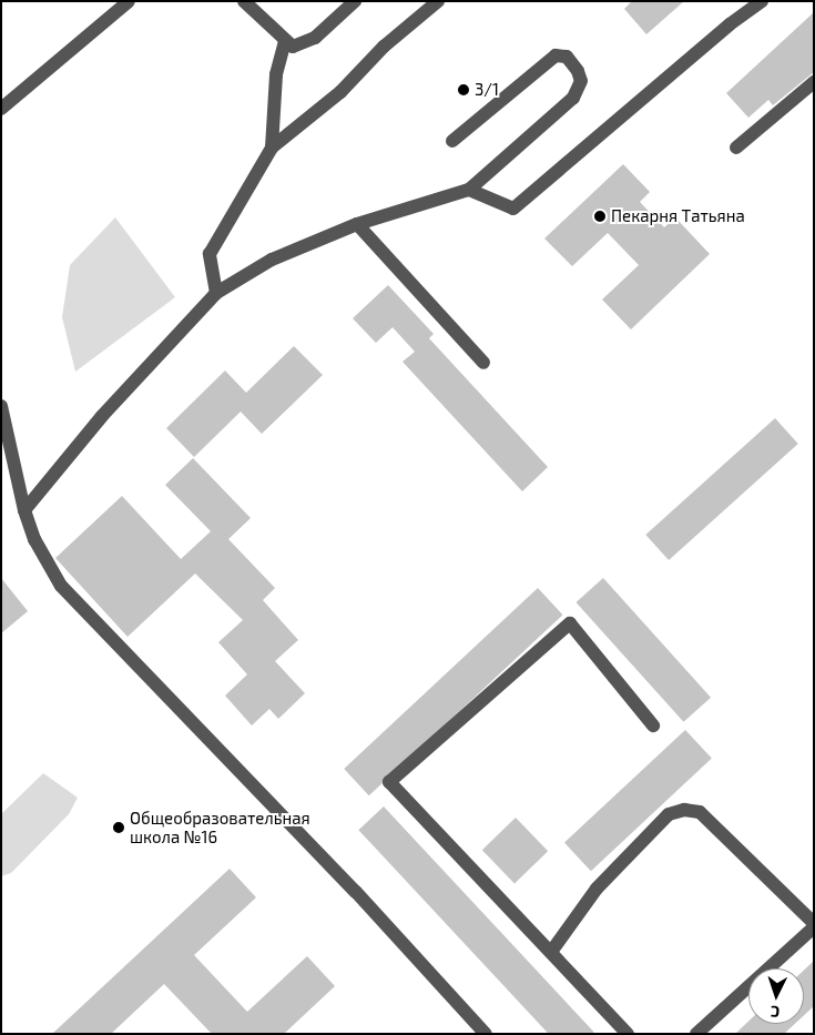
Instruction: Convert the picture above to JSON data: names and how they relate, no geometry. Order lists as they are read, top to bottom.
{
  "places": ["3/1", "Пекарня Татьяна", "Общеобразовательная школа №16"],
  "north": "bottom"
}
